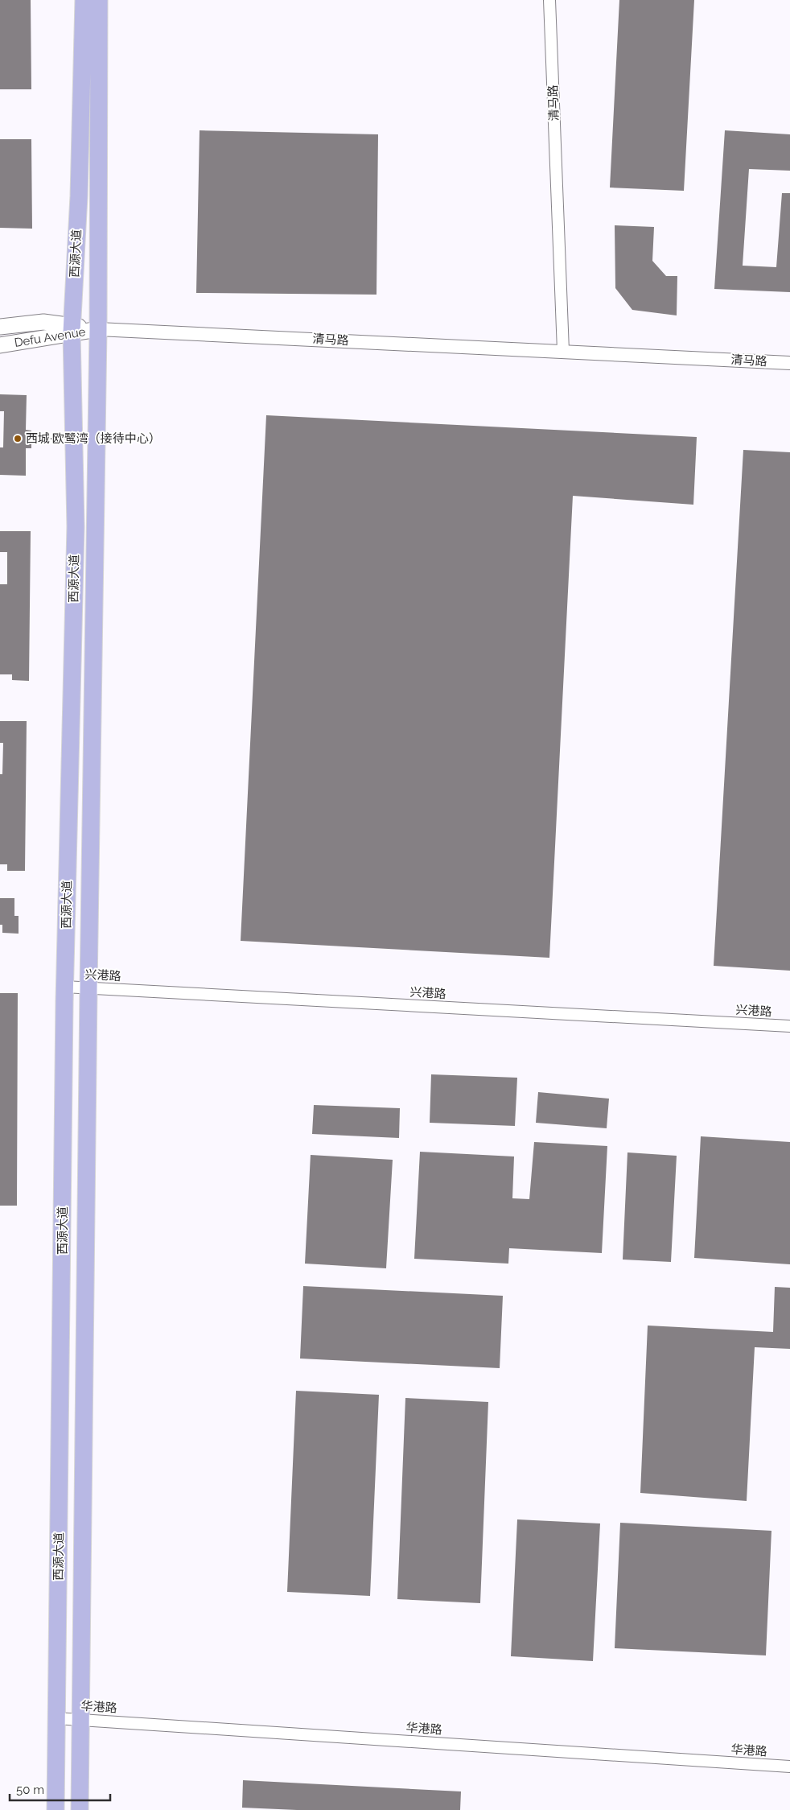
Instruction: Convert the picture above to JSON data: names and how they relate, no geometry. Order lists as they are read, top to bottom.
{
  "streets": {
    "main road": ["西源大道", "Defu Avenue"],
    "street": ["清马路", "兴港路", "华港路"]
  },
  "crossings": [
    ["清马路", "西源大道"],
    ["清马路", "Defu Avenue"],
    ["西源大道", "Defu Avenue"],
    ["西源大道", "兴港路"],
    ["西源大道", "华港路"]
  ],
  "places": ["西城·欧鹭湾（接待中心）"],
  "scale_bar": "50 m"
}
